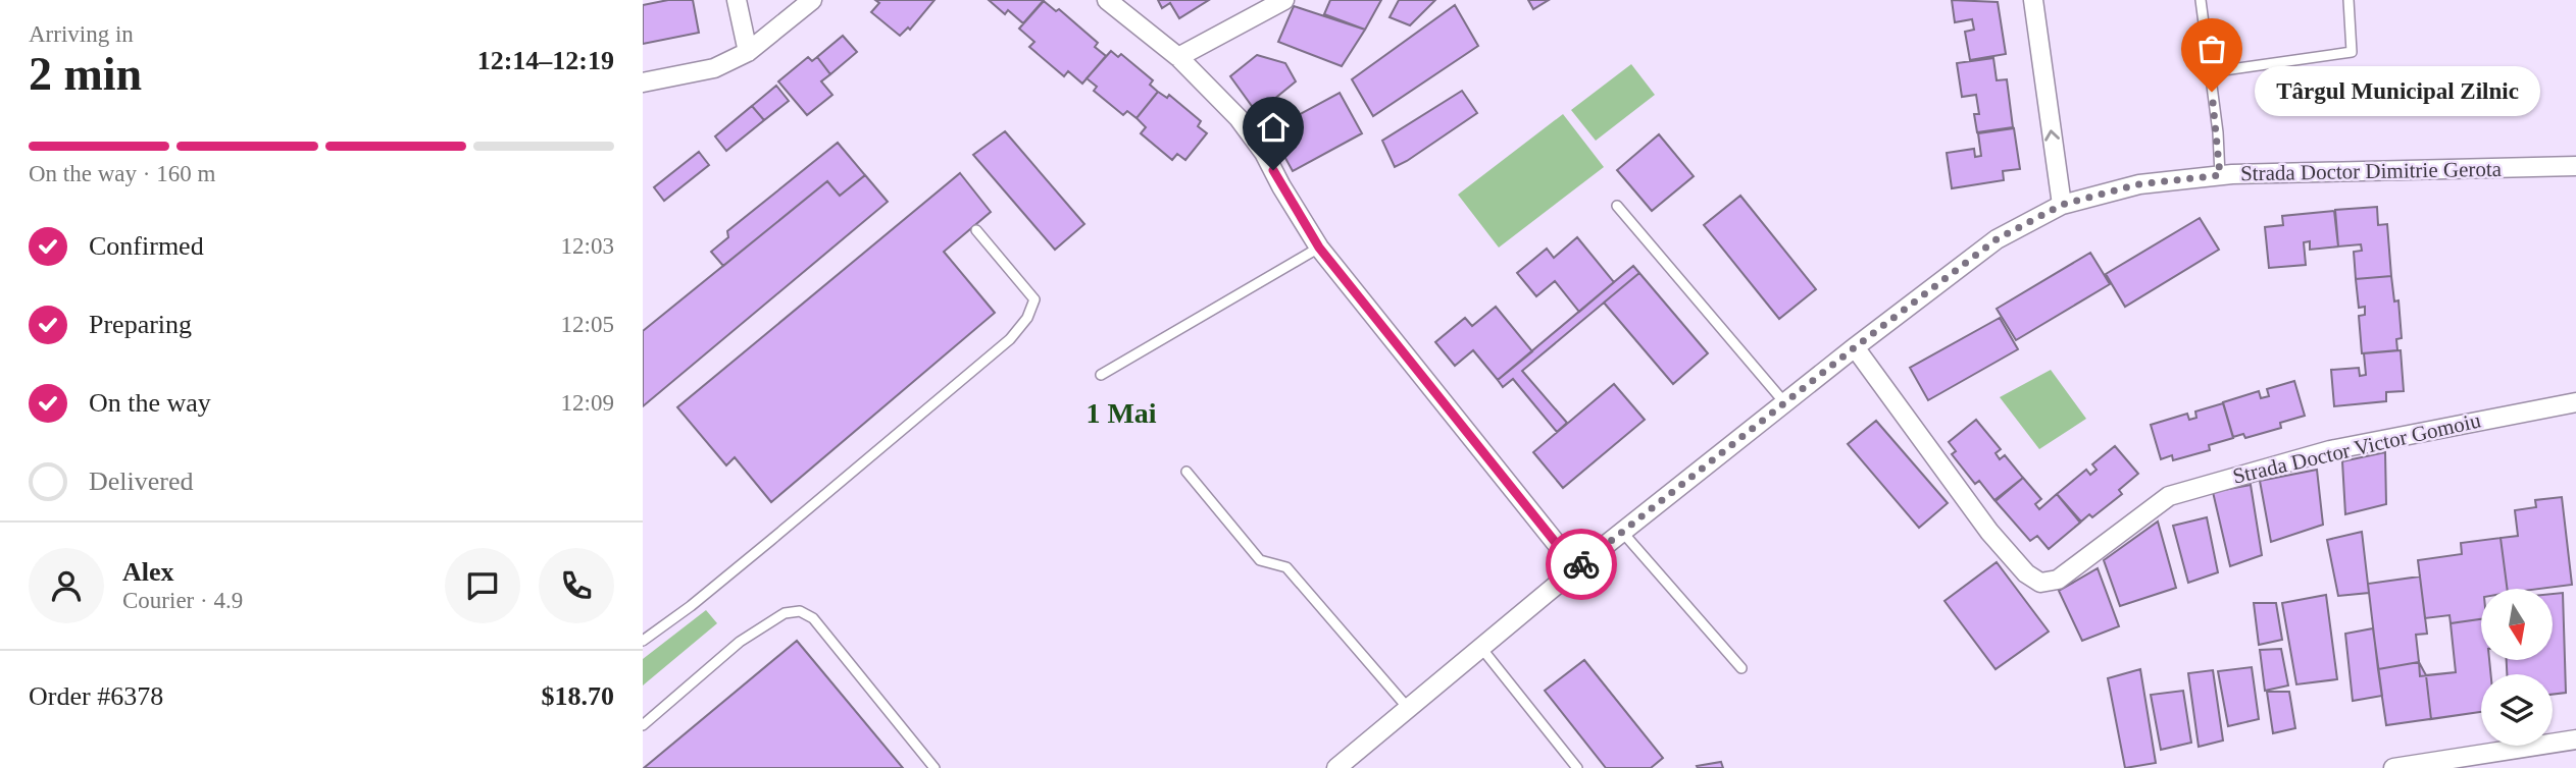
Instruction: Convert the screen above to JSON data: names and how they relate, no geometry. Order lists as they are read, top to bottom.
{
  "streets": {
    "street": ["Strada Doctor Dimitrie Gerota", "Strada Doctor Victor Gomoiu"]
  },
  "crossings": [
    ["Strada Doctor Dimitrie Gerota", "Strada Doctor Victor Gomoiu"]
  ],
  "districts": ["1 Mai"],
  "places": ["Târgul Municipal Zilnic"],
  "north": "bottom",
  "page": {
    "heading": ["2 min", "Arriving in", "12:14–12:19"],
    "panel": [
      "Alex",
      "Courier · 4.9",
      "Order #6378",
      "$18.70"
    ],
    "bubble": "Târgul Municipal Zilnic",
    "bar": "On the way · 160 m",
    "list": [
      ["Confirmed", "12:03"],
      ["Preparing", "12:05"],
      ["On the way", "12:09"],
      "Delivered"
    ]
  }
}
